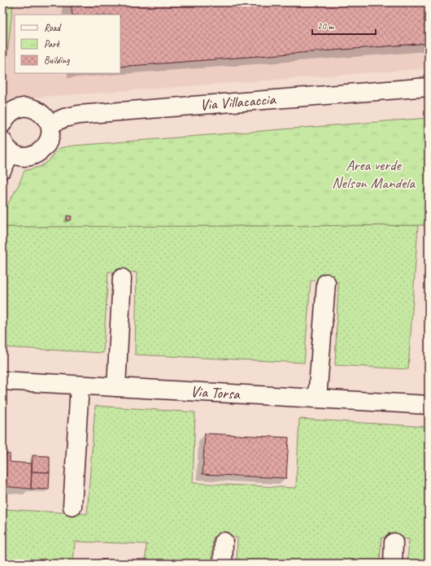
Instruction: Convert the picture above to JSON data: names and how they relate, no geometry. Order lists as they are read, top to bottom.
{
  "streets": {
    "street": ["Via Villacaccia", "Via Torsa"]
  },
  "parks": ["Area verde Nelson Mandela"],
  "legend": ["Road", "Park", "Building"],
  "scale_bar": "20 m"
}
